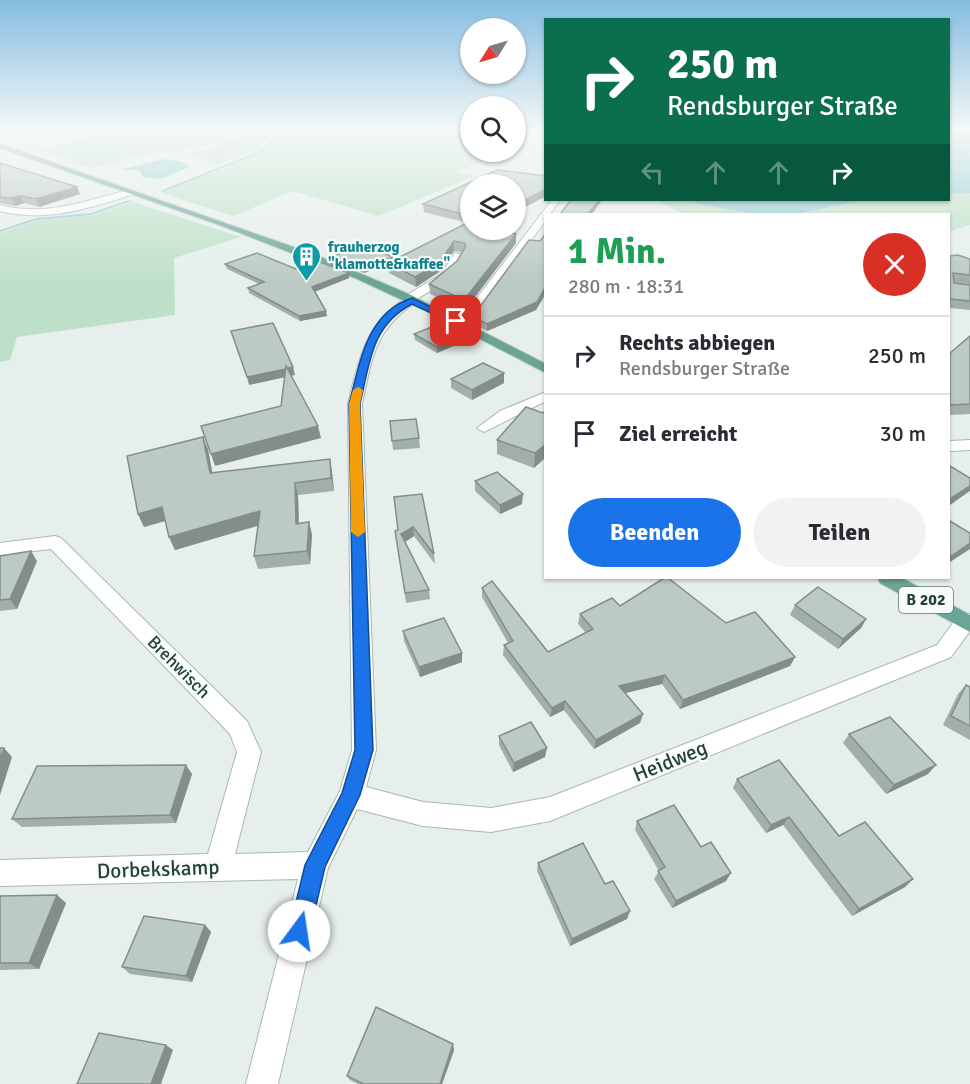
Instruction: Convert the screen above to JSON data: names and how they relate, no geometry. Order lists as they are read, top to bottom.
{
  "streets": {
    "main road": ["B 202"],
    "street": ["Brehwisch", "Heidweg", "Dorbekskamp"]
  },
  "crossings": [
    ["B 202", "Heidweg"],
    ["Brehwisch", "Dorbekskamp"]
  ],
  "places": {
    "building": ["frauherzog \"klamotte&kaffee\""]
  },
  "north": "bottom left",
  "page": {
    "turn": ["250 m", "Rendsburger Straße"],
    "heading": ["1 Min.", "280 m · 18:31"],
    "list": [
      {
        "name": "Rechts abbiegen",
        "note": "Rendsburger Straße",
        "value": "250 m"
      },
      {
        "name": "Ziel erreicht",
        "value": "30 m"
      }
    ],
    "buttons": ["Beenden", "Teilen"]
  }
}
